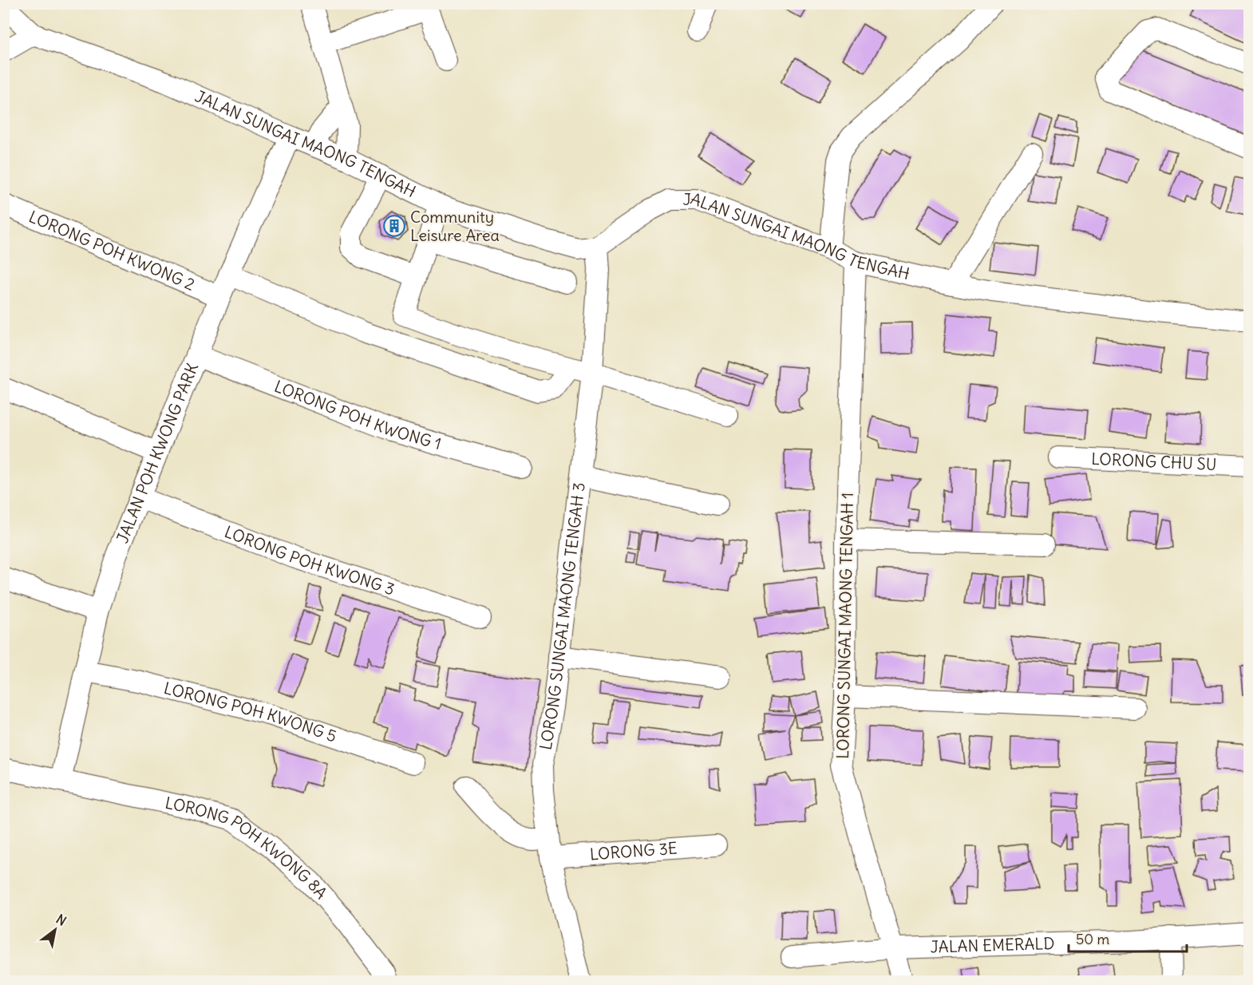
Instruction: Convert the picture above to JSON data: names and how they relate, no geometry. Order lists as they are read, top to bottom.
{
  "streets": {
    "street": [
      "JALAN SUNGAI MAONG TENGAH",
      "LORONG POH KWONG 2",
      "LORONG POH KWONG 1",
      "JALAN POH KWONG PARK",
      "LORONG CHU SU",
      "LORONG POH KWONG 3",
      "LORONG SUNGAI MAONG TENGAH 3",
      "LORONG SUNGAI MAONG TENGAH 1",
      "LORONG POH KWONG 5",
      "LORONG POH KWONG 8A",
      "LORONG 3E",
      "JALAN EMERALD"
    ]
  },
  "crossings": [
    ["JALAN SUNGAI MAONG TENGAH", "JALAN POH KWONG PARK"],
    ["JALAN SUNGAI MAONG TENGAH", "LORONG SUNGAI MAONG TENGAH 3"],
    ["JALAN SUNGAI MAONG TENGAH", "LORONG SUNGAI MAONG TENGAH 1"],
    ["LORONG POH KWONG 2", "JALAN POH KWONG PARK"],
    ["LORONG POH KWONG 1", "JALAN POH KWONG PARK"],
    ["JALAN POH KWONG PARK", "LORONG POH KWONG 3"],
    ["JALAN POH KWONG PARK", "LORONG POH KWONG 5"],
    ["JALAN POH KWONG PARK", "LORONG POH KWONG 8A"],
    ["LORONG SUNGAI MAONG TENGAH 3", "LORONG 3E"],
    ["LORONG SUNGAI MAONG TENGAH 1", "JALAN EMERALD"]
  ],
  "places": {
    "building": ["Community Leisure Area"]
  },
  "scale_bar": "50 m",
  "north": "top right"
}
